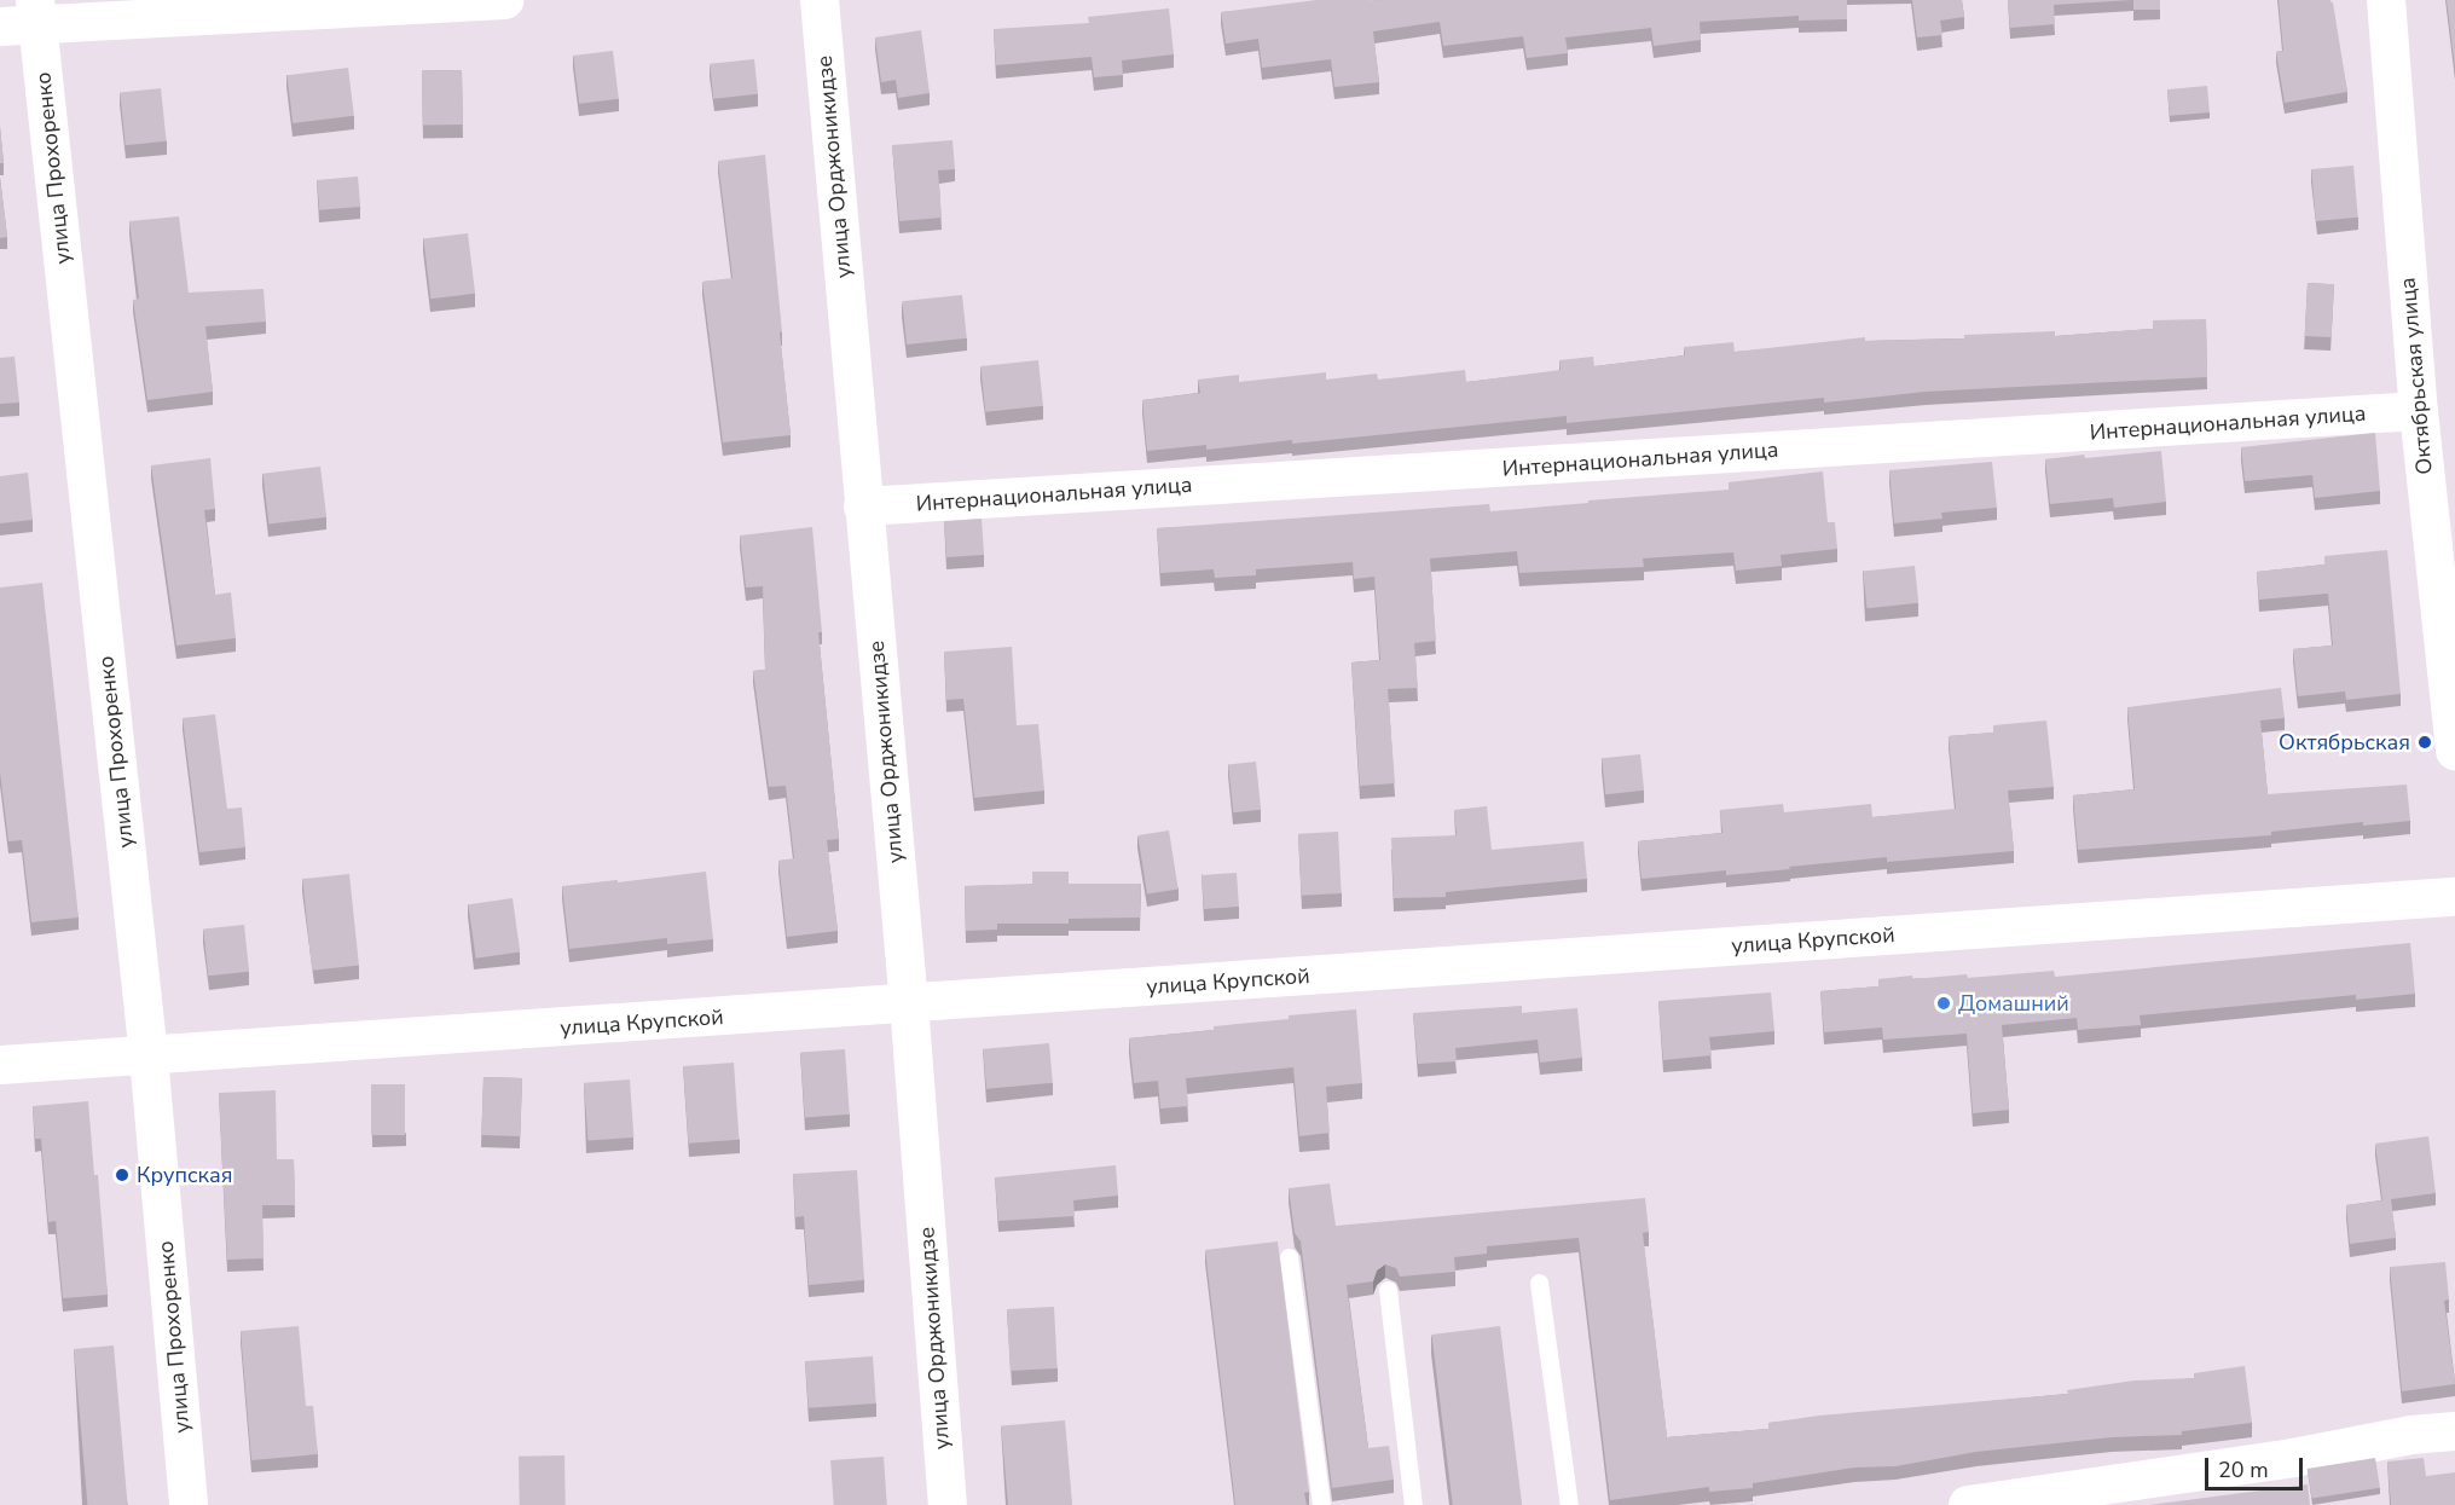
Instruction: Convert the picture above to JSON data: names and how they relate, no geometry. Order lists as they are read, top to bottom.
{
  "streets": {
    "street": [
      "улица Орджоникидзе",
      "улица Прохоренко",
      "Октябрьская улица",
      "Интернациональная улица",
      "улица Крупской"
    ]
  },
  "crossings": [
    ["улица Орджоникидзе", "Интернациональная улица"],
    ["улица Орджоникидзе", "улица Крупской"],
    ["улица Прохоренко", "улица Крупской"],
    ["Октябрьская улица", "Интернациональная улица"]
  ],
  "places": ["Октябрьская", "Домашний", "Крупская"],
  "scale_bar": "20 m"
}
